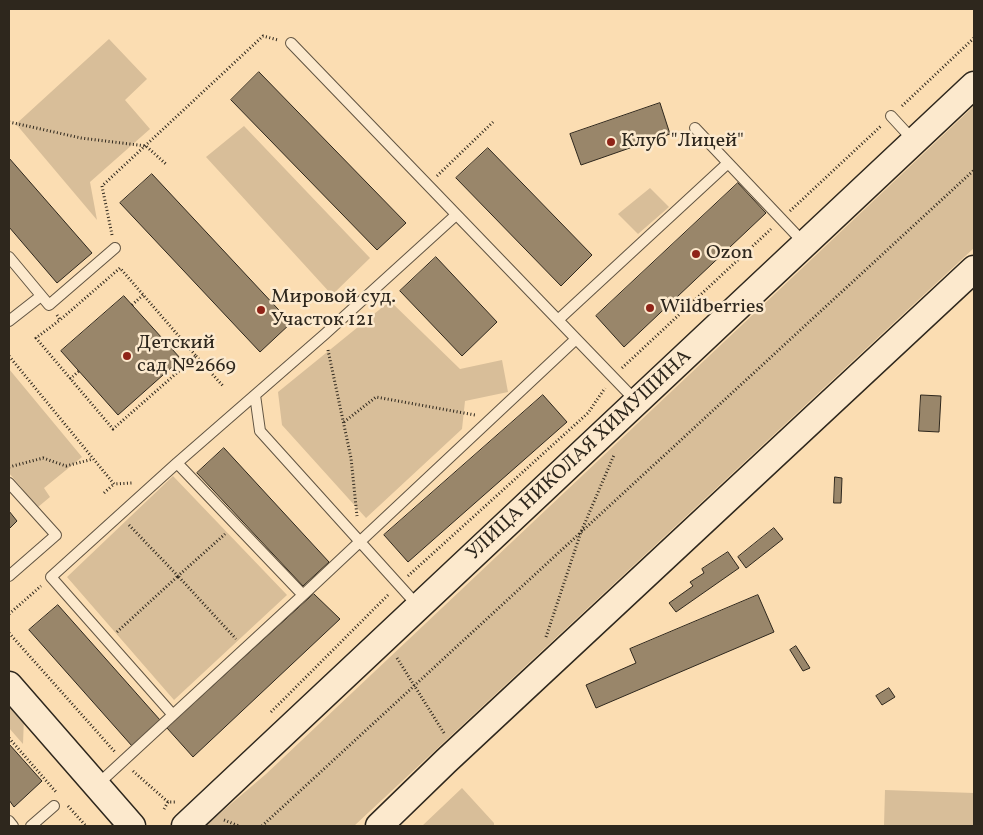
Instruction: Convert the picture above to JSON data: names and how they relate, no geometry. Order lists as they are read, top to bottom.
{
  "streets": {
    "street": ["УЛИЦА НИКОЛАЯ ХИМУШИНА"]
  },
  "places": [
    "Клуб \"Лицей\"",
    "Ozon",
    "Wildberries",
    "Мировой суд. Участок 121",
    "Детский сад №2669"
  ]
}
